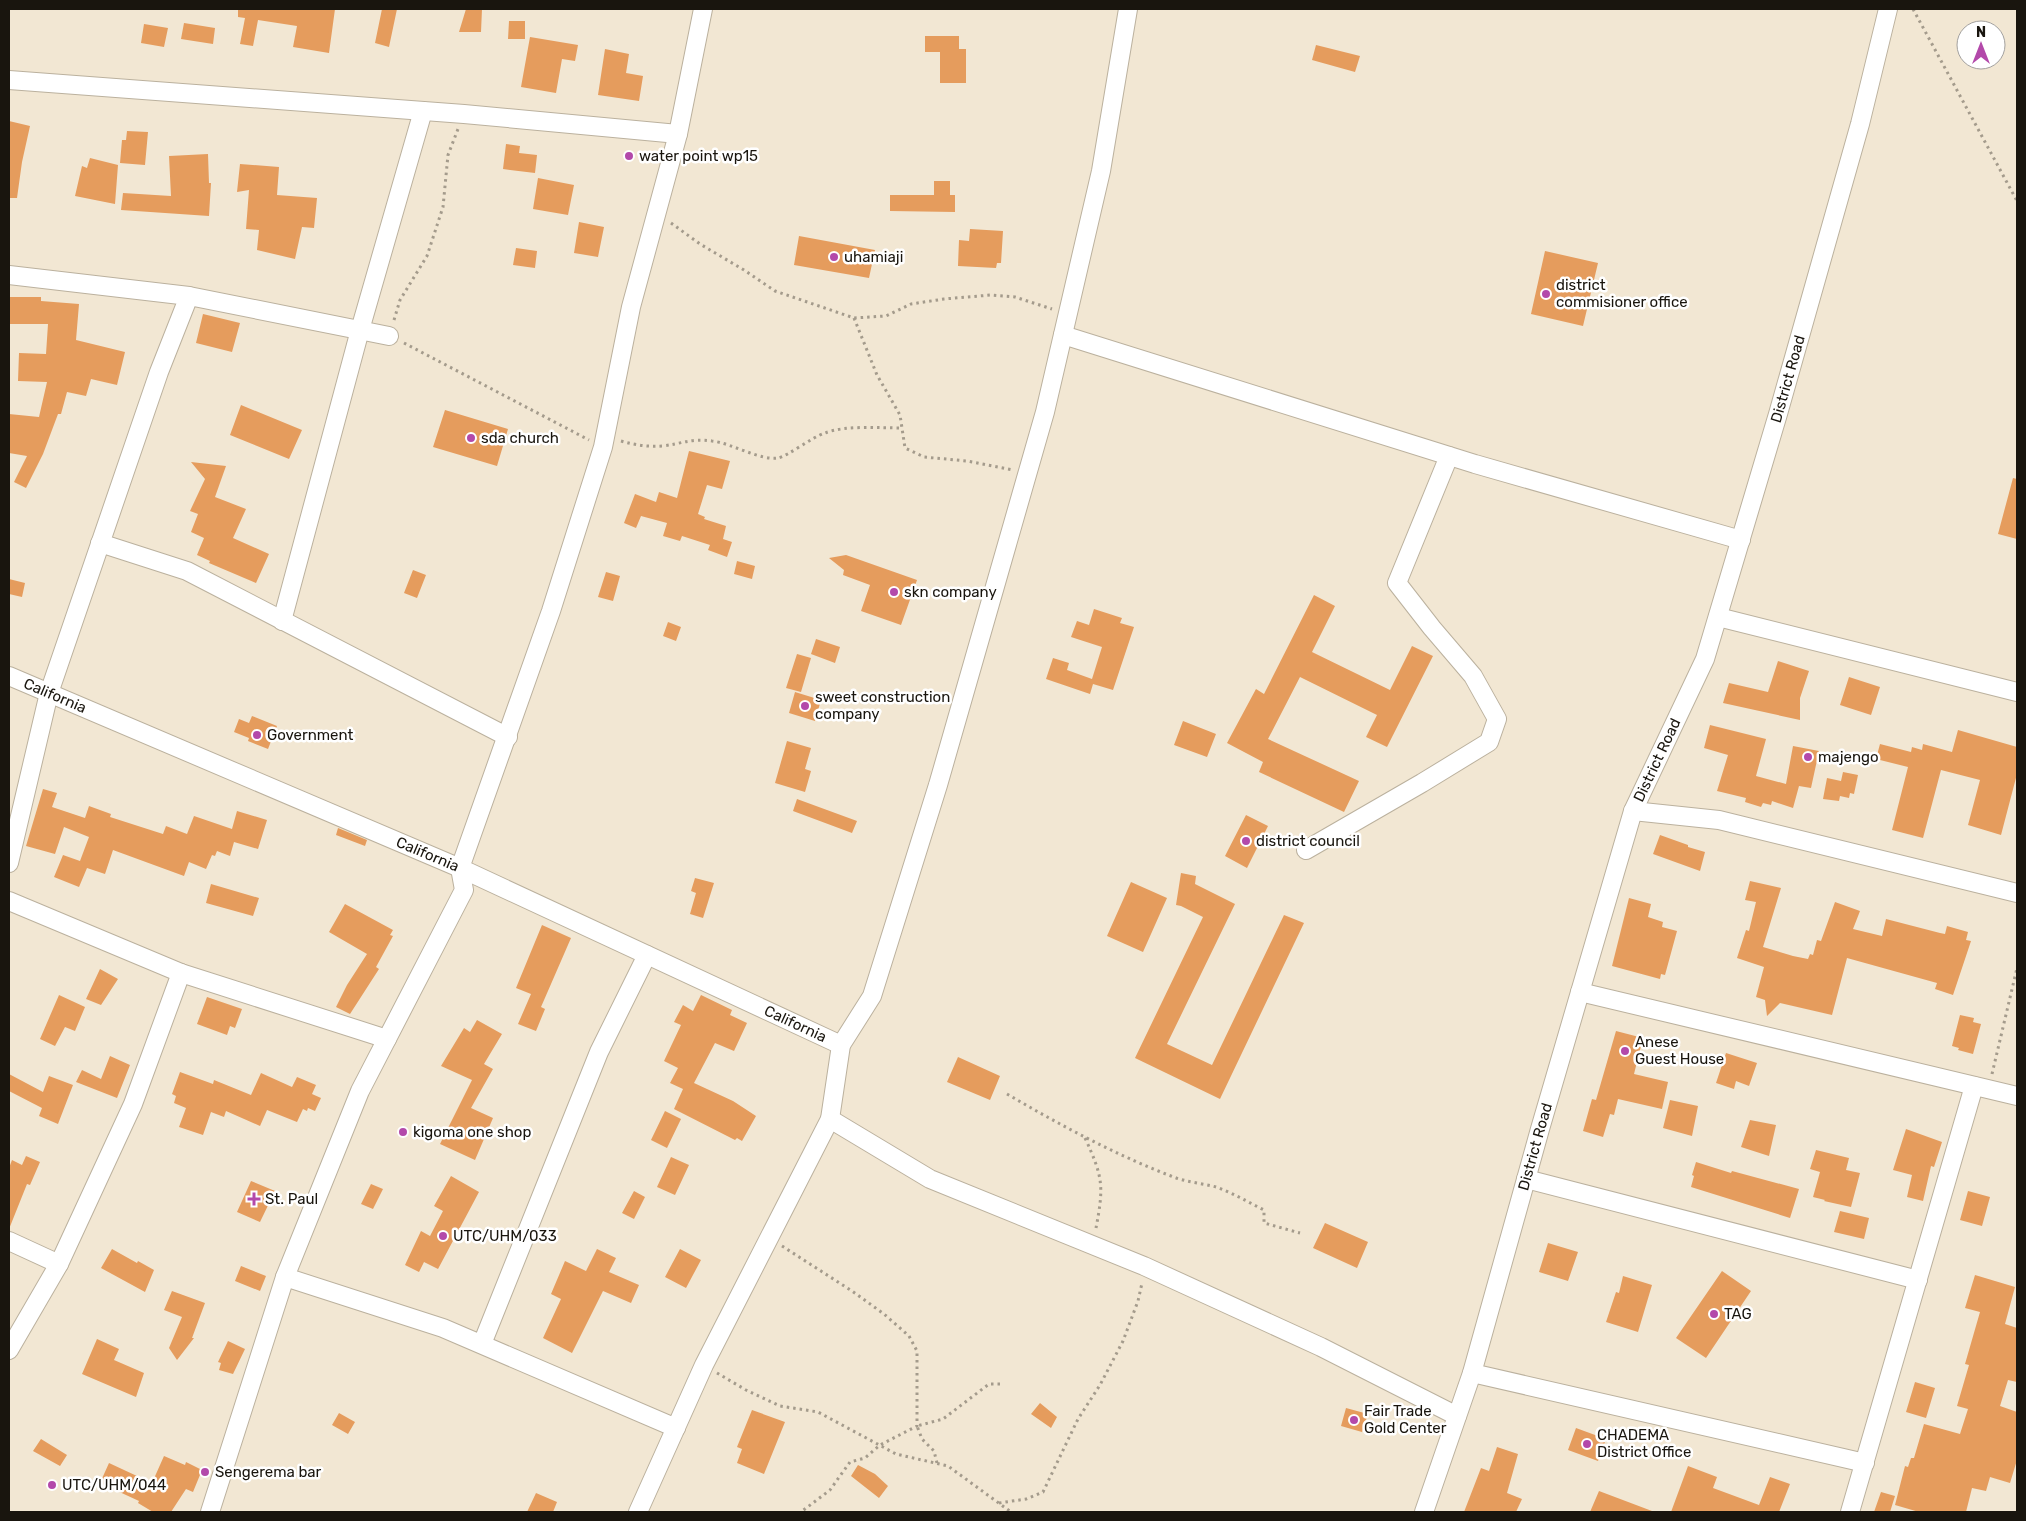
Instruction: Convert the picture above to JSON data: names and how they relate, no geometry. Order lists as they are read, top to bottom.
{
  "streets": {
    "street": ["District Road", "California"]
  },
  "places": {
    "other": [
      "water point wp15",
      "uhamiaji",
      "district commisioner office",
      "sda church",
      "skn company",
      "sweet construction company",
      "Government",
      "majengo",
      "district council",
      "Anese Guest House",
      "kigoma one shop",
      "UTC/UHM/033",
      "TAG",
      "Fair Trade Gold Center",
      "CHADEMA District Office",
      "Sengerema bar",
      "UTC/UHM/044"
    ],
    "health": ["St. Paul"]
  },
  "north": "top"
}
